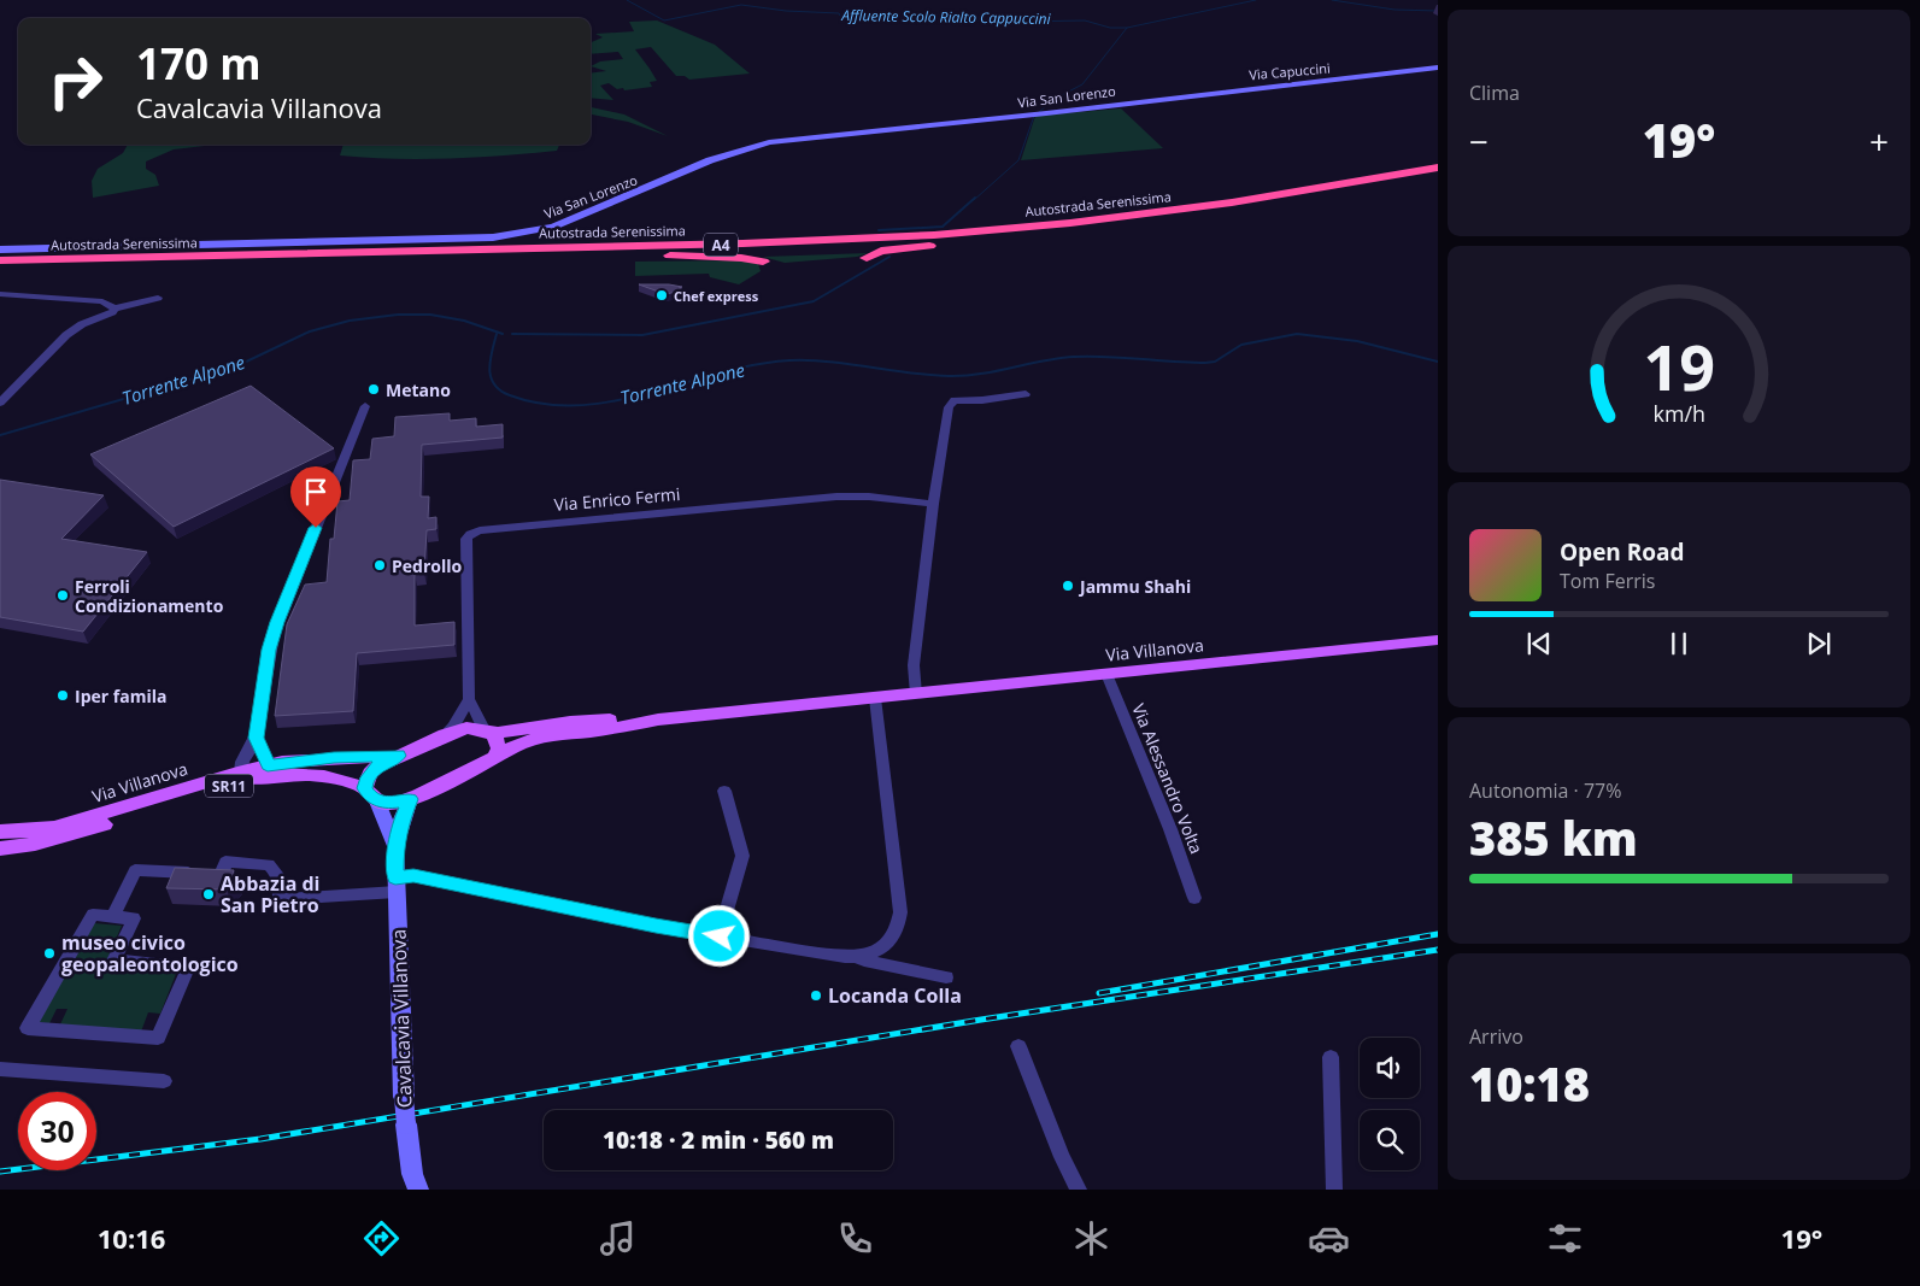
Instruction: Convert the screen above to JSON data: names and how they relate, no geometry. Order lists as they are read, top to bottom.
{
  "streets": {
    "highway": ["Autostrada Serenissima", "A4"],
    "main road": ["Via Villanova", "SR11"],
    "street": [
      "Via Capuccini",
      "Via San Lorenzo",
      "Via Enrico Fermi",
      "Via Alessandro Volta",
      "Cavalcavia Villanova"
    ]
  },
  "crossings": [
    ["Via Capuccini", "Via San Lorenzo"],
    ["Via Enrico Fermi", "Via Villanova"],
    ["Via Villanova", "Via Alessandro Volta"],
    ["Via Villanova", "Cavalcavia Villanova"]
  ],
  "water": ["Affluente Scolo Rialto Cappuccini", "Torrente Alpone"],
  "places": [
    "Chef express",
    "Metano",
    "Pedrollo",
    "Jammu Shahi",
    "Ferroli Condizionamento",
    "Iper famila",
    "Abbazia di San Pietro",
    "museo civico geopaleontologico",
    "Locanda Colla"
  ],
  "page": {
    "tile": [
      "Clima",
      ["Autonomia · 77%", "385 km"],
      ["Arrivo", "10:18"]
    ],
    "turn": ["170 m", "Cavalcavia Villanova"],
    "heat": ["−", "19°", "+"],
    "song": ["Open Road", "Tom Ferris"],
    "limit": "30",
    "trip": "10:18 · 2 min · 560 m",
    "tabs": ["10:16", "19°"],
    "gauge": ["19", "km/h"]
  }
}
